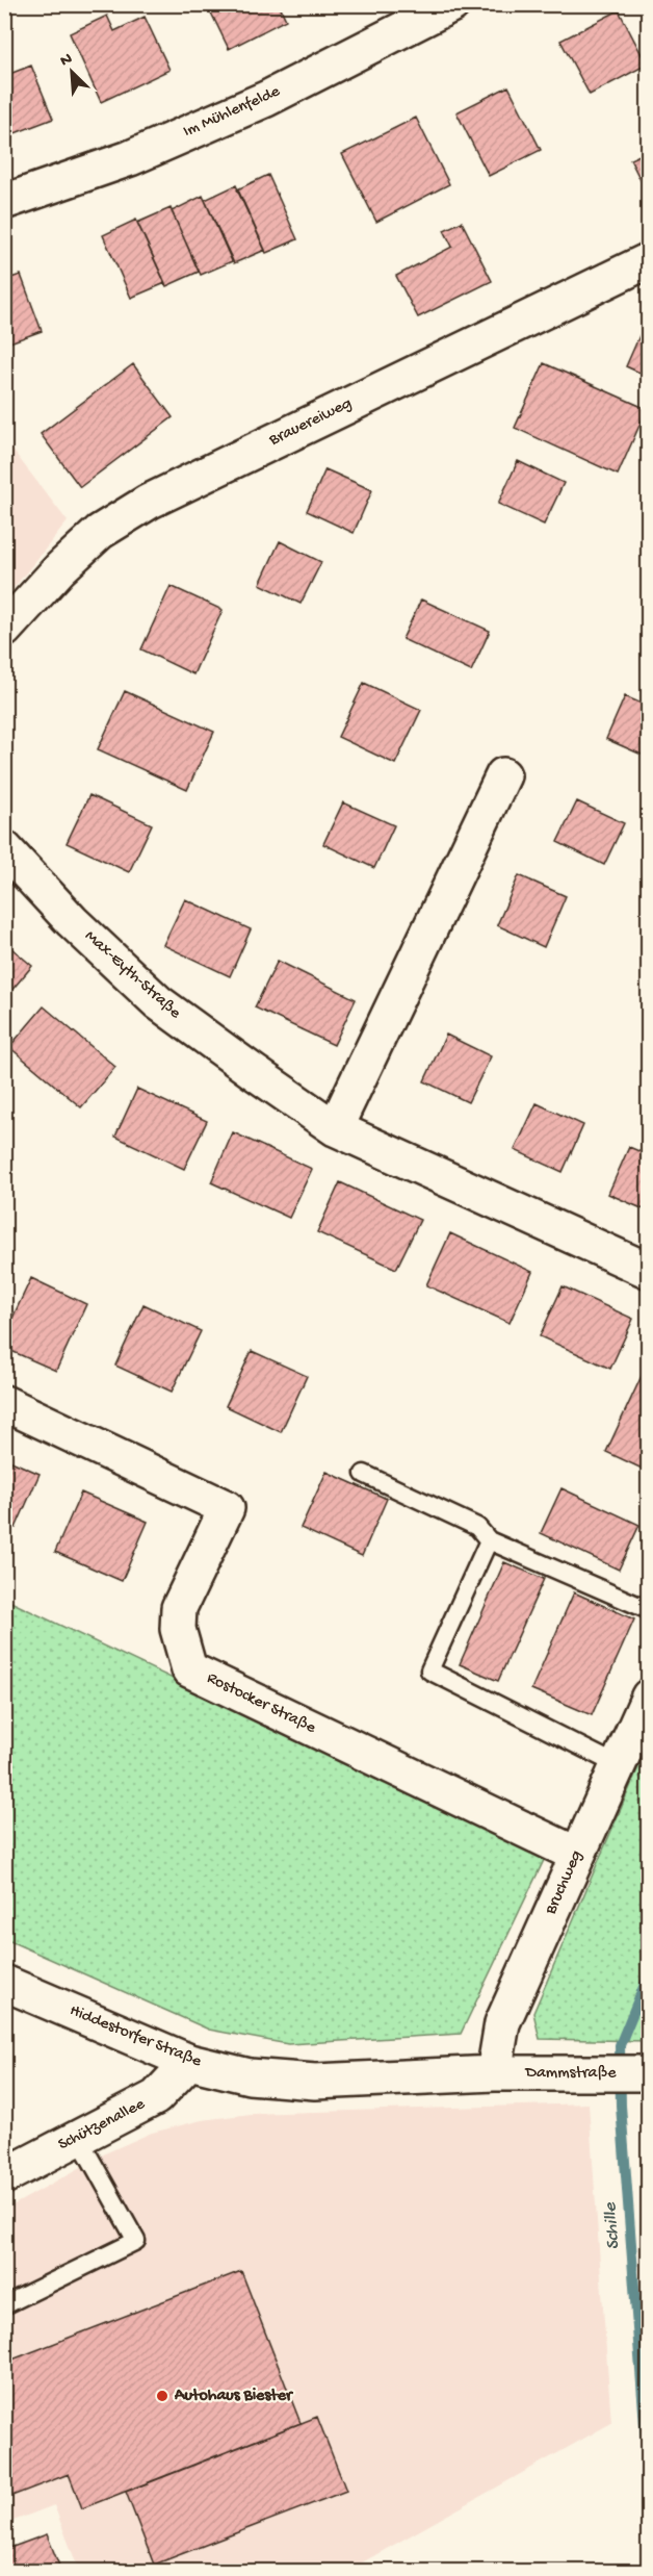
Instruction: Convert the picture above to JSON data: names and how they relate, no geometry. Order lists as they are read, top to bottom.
{
  "streets": {
    "street": [
      "Im Mühlenfelde",
      "Brauereiweg",
      "Max-Eyth-Straße",
      "Rostocker Straße",
      "Bruchweg",
      "Hiddestorfer Straße",
      "Dammstraße",
      "Schützenallee"
    ]
  },
  "crossings": [
    ["Rostocker Straße", "Bruchweg"],
    ["Bruchweg", "Hiddestorfer Straße"],
    ["Bruchweg", "Dammstraße"],
    ["Hiddestorfer Straße", "Dammstraße"],
    ["Hiddestorfer Straße", "Schützenallee"]
  ],
  "water": ["Schille"],
  "places": ["Autohaus Biester"],
  "north": "top left"
}
